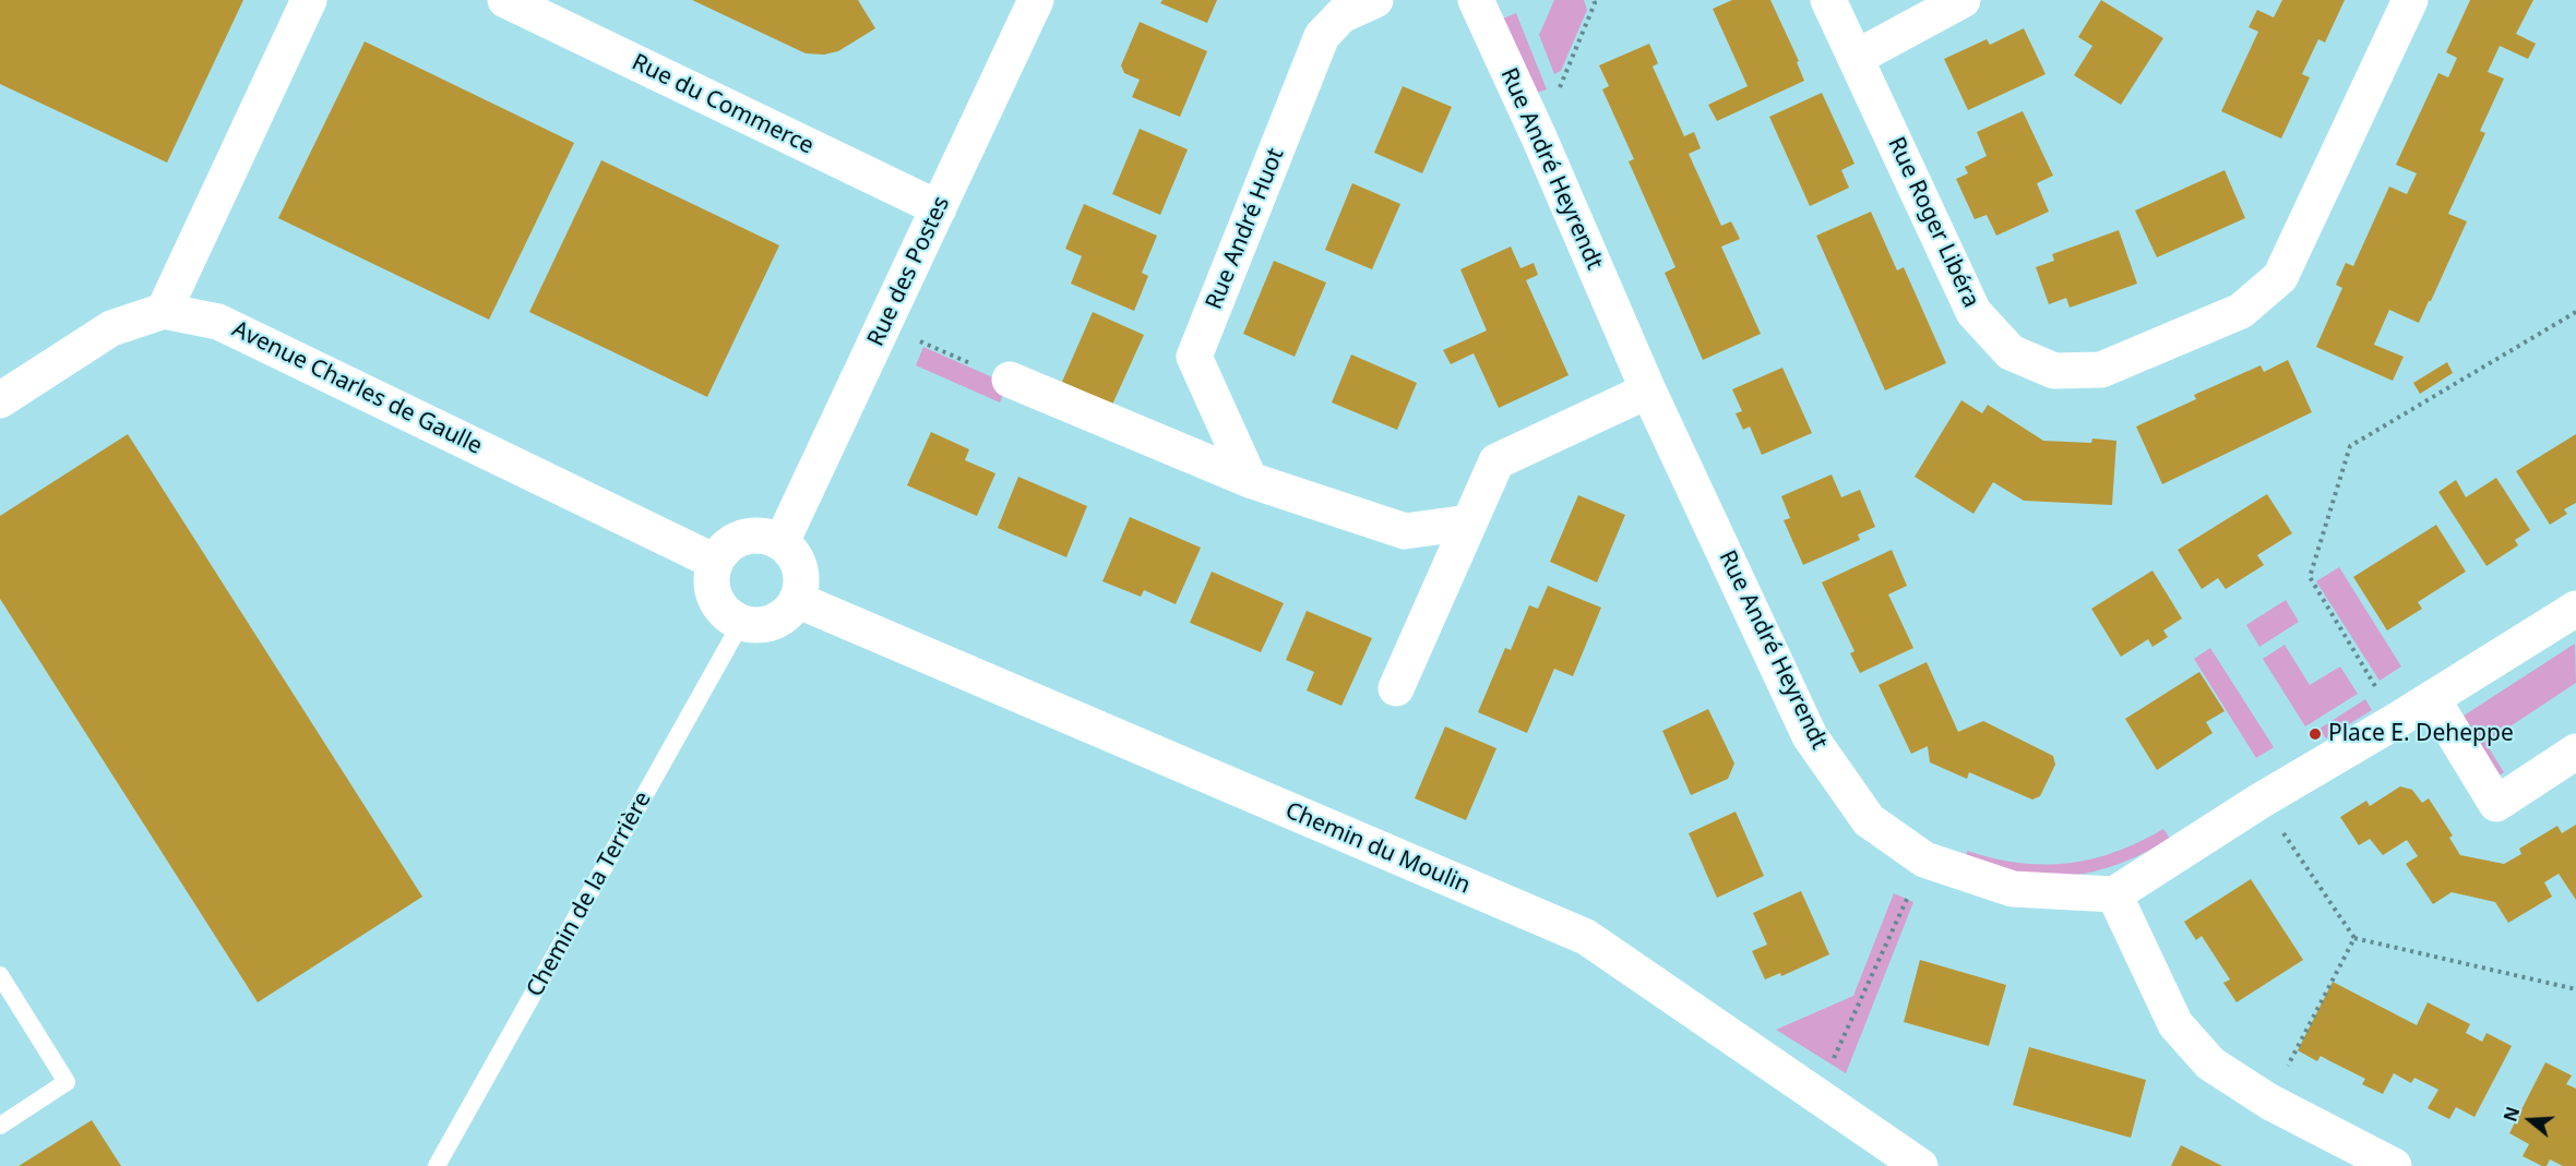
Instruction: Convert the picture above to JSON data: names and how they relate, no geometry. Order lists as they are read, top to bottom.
{
  "streets": {
    "street": [
      "Rue du Commerce",
      "Rue André Heyrendt",
      "Rue Roger Libéra",
      "Rue André Huot",
      "Rue des Postes",
      "Avenue Charles de Gaulle",
      "Chemin du Moulin"
    ],
    "lane": ["Chemin de la Terrière"]
  },
  "crossings": [
    ["Rue du Commerce", "Rue des Postes"],
    ["Rue des Postes", "Avenue Charles de Gaulle"],
    ["Rue des Postes", "Chemin du Moulin"],
    ["Rue des Postes", "Chemin de la Terrière"],
    ["Avenue Charles de Gaulle", "Chemin du Moulin"],
    ["Avenue Charles de Gaulle", "Chemin de la Terrière"],
    ["Chemin du Moulin", "Chemin de la Terrière"]
  ],
  "places": ["Place E. Deheppe"],
  "north": "left"
}
